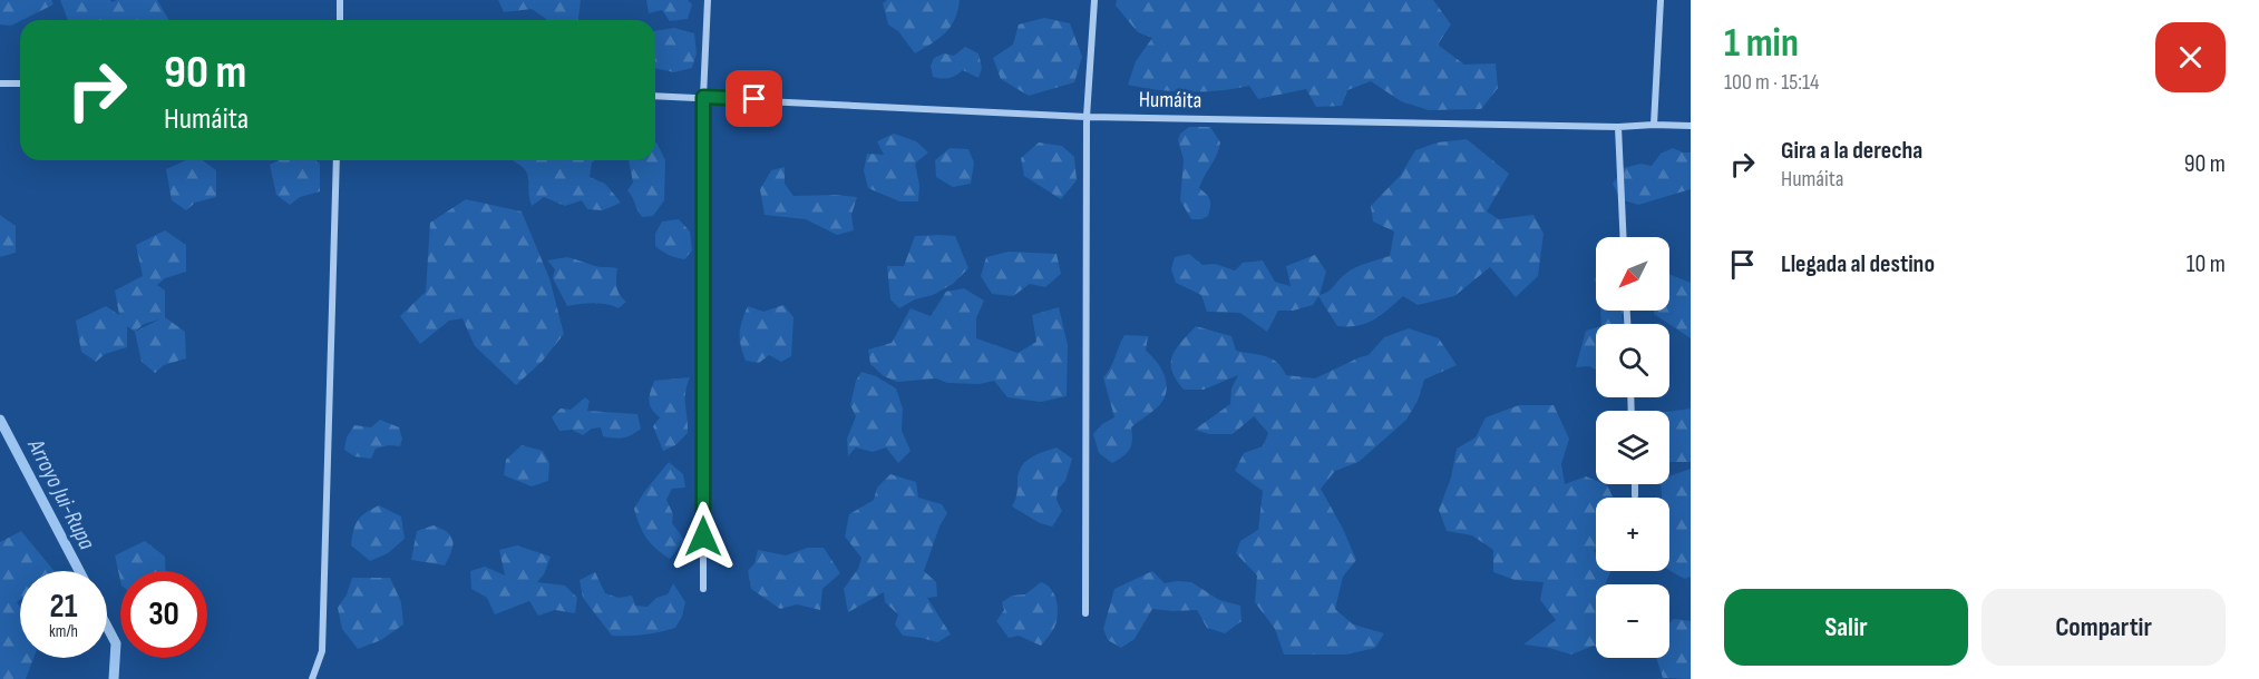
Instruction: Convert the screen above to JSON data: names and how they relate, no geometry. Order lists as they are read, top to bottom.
{
  "streets": {
    "street": ["Humáita"]
  },
  "water": ["Arroyo Jui-Rupa"],
  "north": "bottom left",
  "page": {
    "heading": ["1 min", "100 m · 15:14"],
    "turn": ["90 m", "Humáita"],
    "list": [
      {
        "name": "Gira a la derecha",
        "note": "Humáita",
        "value": "90 m"
      },
      {
        "name": "Llegada al destino",
        "value": "10 m"
      }
    ],
    "map_buttons": ["+", "−"],
    "speed": "21 km/h",
    "limit": "30",
    "buttons": ["Salir", "Compartir"]
  }
}
